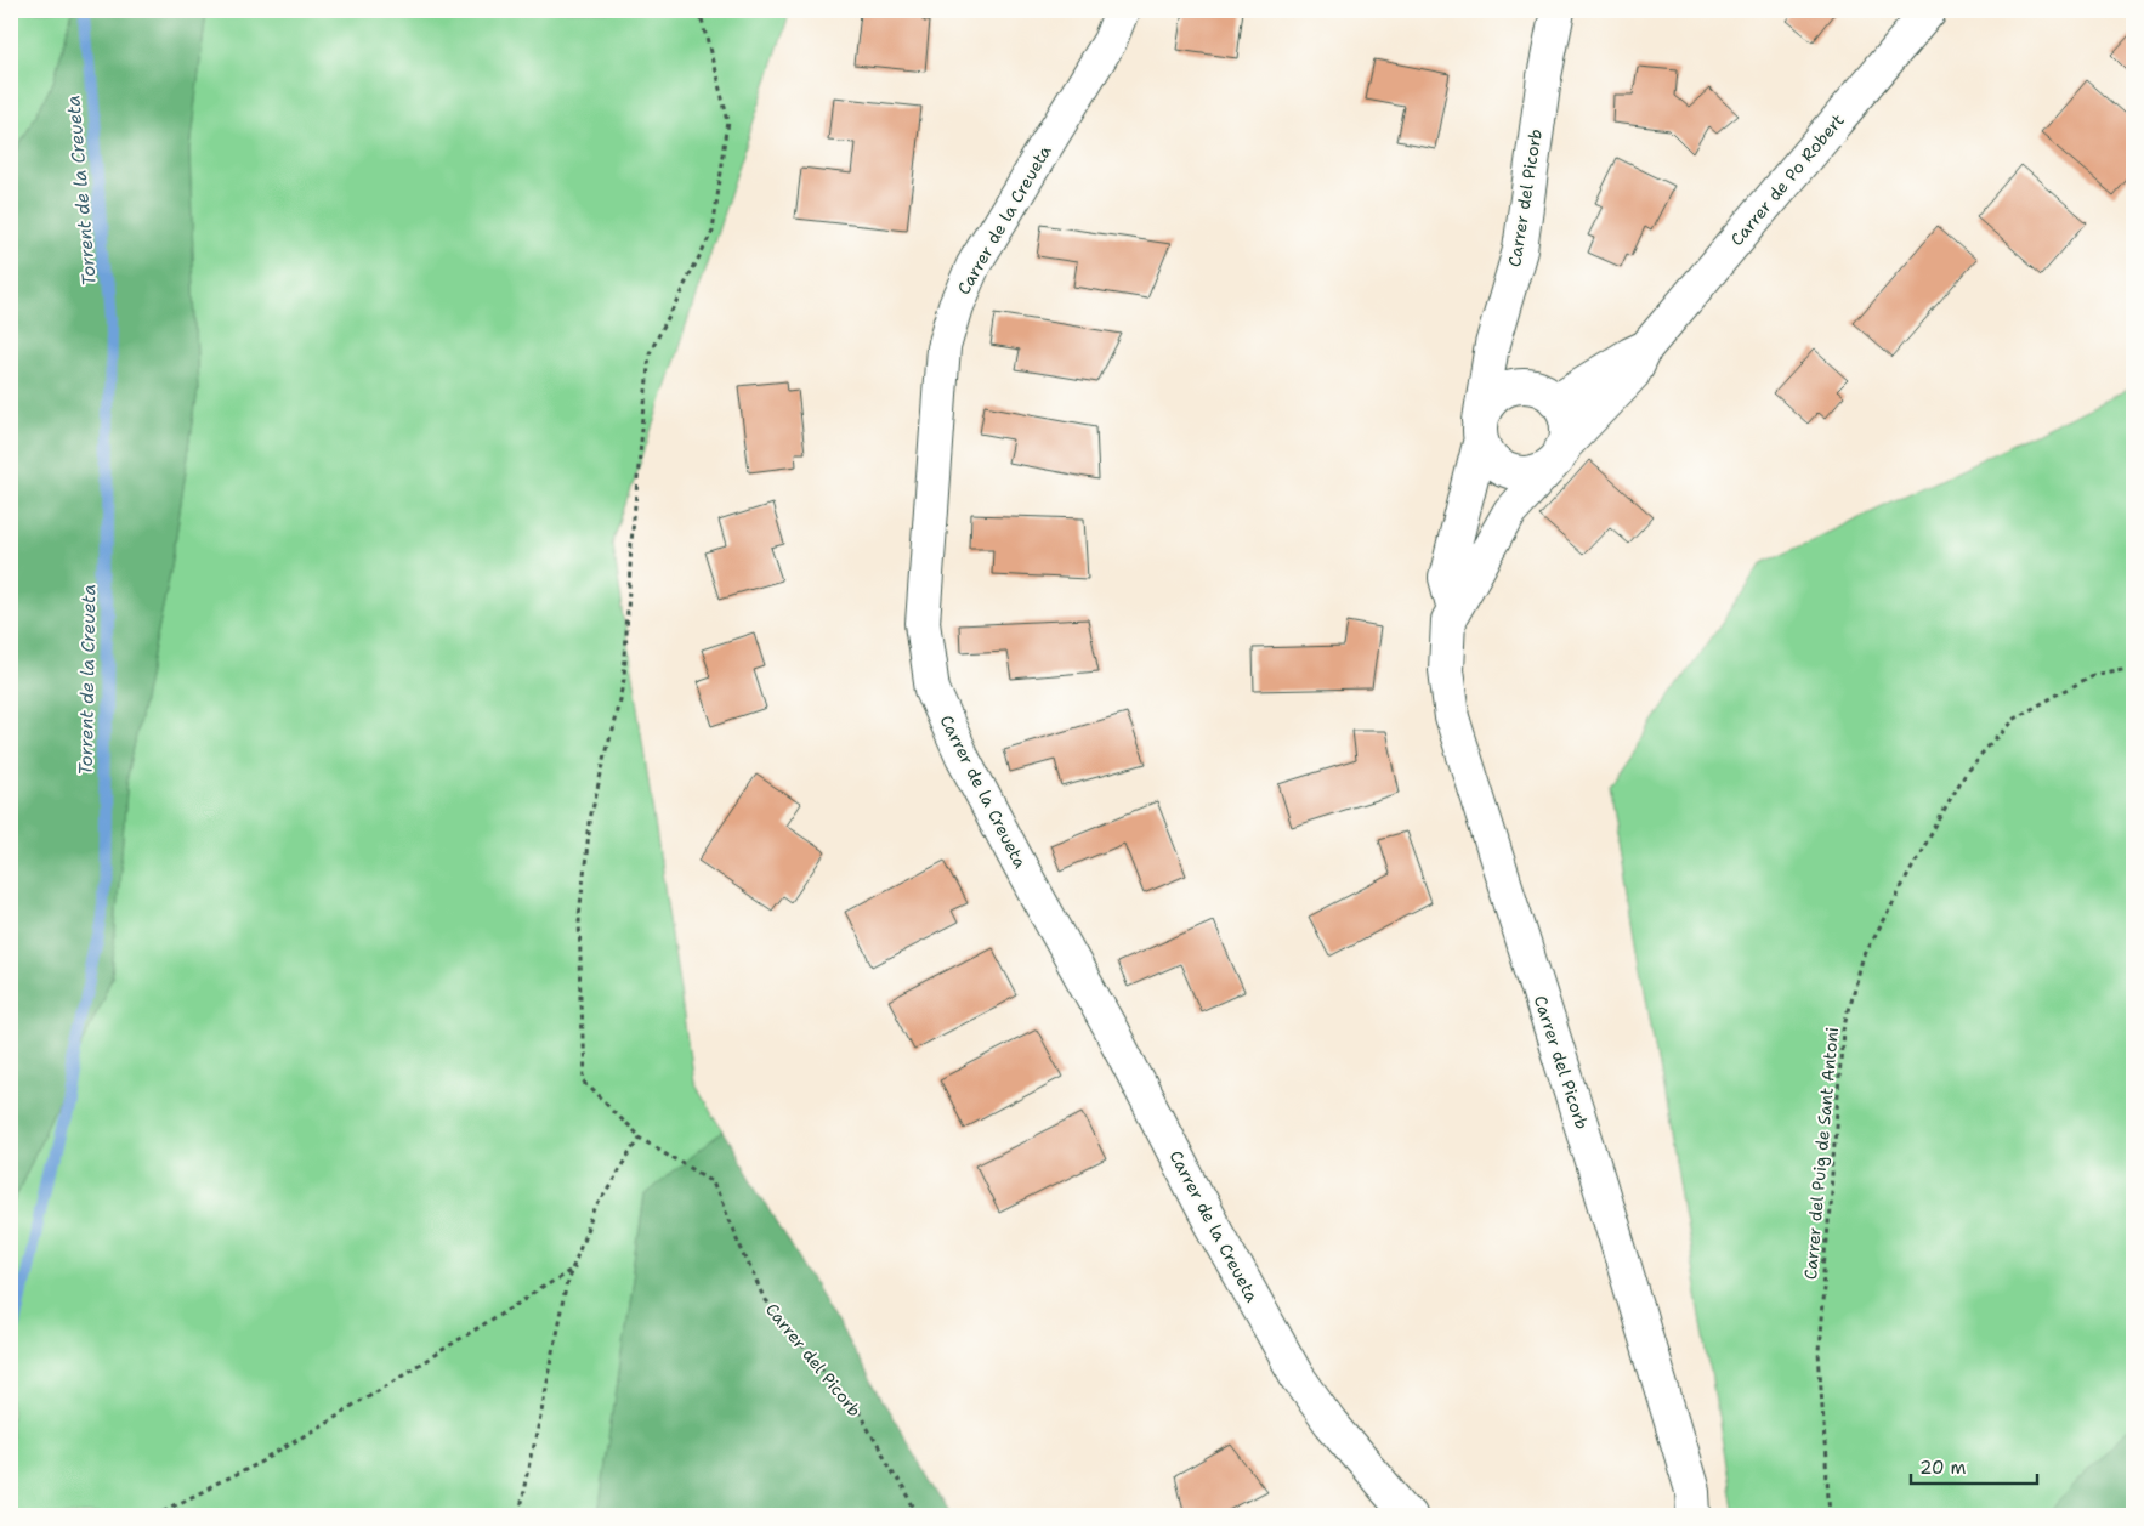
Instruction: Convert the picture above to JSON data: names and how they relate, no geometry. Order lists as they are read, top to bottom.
{
  "streets": {
    "street": ["Carrer de Po Robert", "Carrer del Picorb", "Carrer de la Creueta"],
    "path": ["Carrer del Puig de Sant Antoni"]
  },
  "crossings": [
    ["Carrer de Po Robert", "Carrer del Picorb"]
  ],
  "water": ["Torrent de la Creueta"],
  "scale_bar": "20 m"
}
